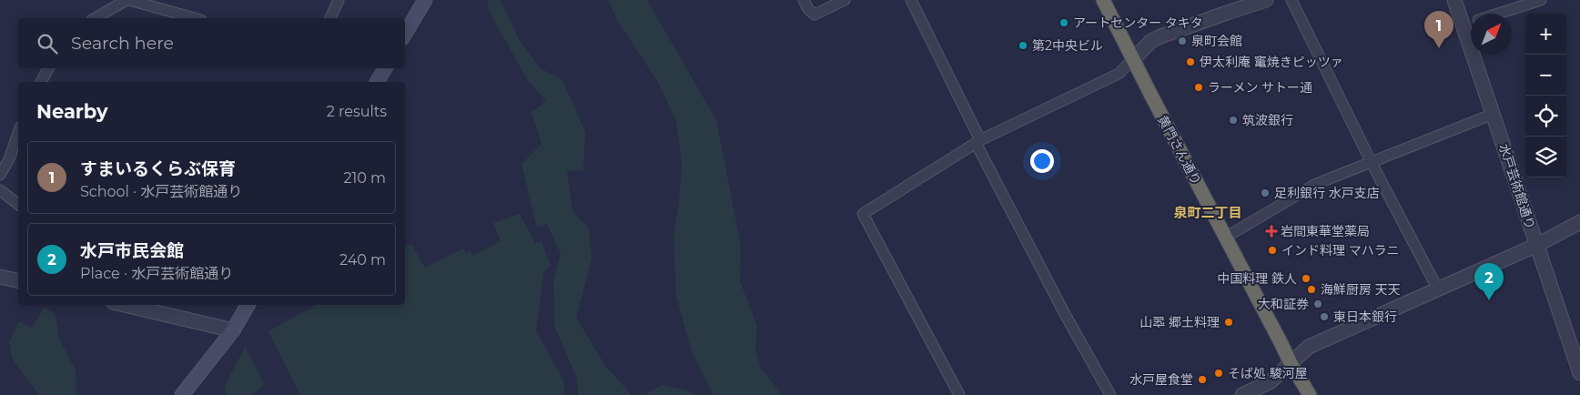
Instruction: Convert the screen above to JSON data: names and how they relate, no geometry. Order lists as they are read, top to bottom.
{
  "streets": {
    "highway": ["黄門さん通り"],
    "street": ["水戸芸術館通り"]
  },
  "districts": ["泉町二丁目"],
  "places": {
    "other": [
      "アートセンター タキタ",
      "泉町会館",
      "第2中央ビル",
      "伊太利庵 竃焼きピッツァ",
      "ラーメン サトー通",
      "筑波銀行",
      "足利銀行 水戸支店",
      "インド料理 マハラニ",
      "中国料理 鉄人",
      "海鮮厨房 天天",
      "大和証券",
      "東日本銀行",
      "山翆 郷土料理",
      "そば処 駿河屋",
      "水戸屋食堂"
    ],
    "health": ["岩間東華堂薬局"]
  },
  "north": "top right",
  "page": {
    "pins": ["1", "2"],
    "map_buttons": ["+", "−"],
    "search": "Search here",
    "heading": ["Nearby", "2 results"],
    "list": [
      {
        "mark": "1",
        "name": "すまいるくらぶ保育",
        "note": "School · 水戸芸術館通り",
        "value": "210 m"
      },
      {
        "mark": "2",
        "name": "水戸市民会館",
        "note": "Place · 水戸芸術館通り",
        "value": "240 m"
      }
    ]
  }
}
